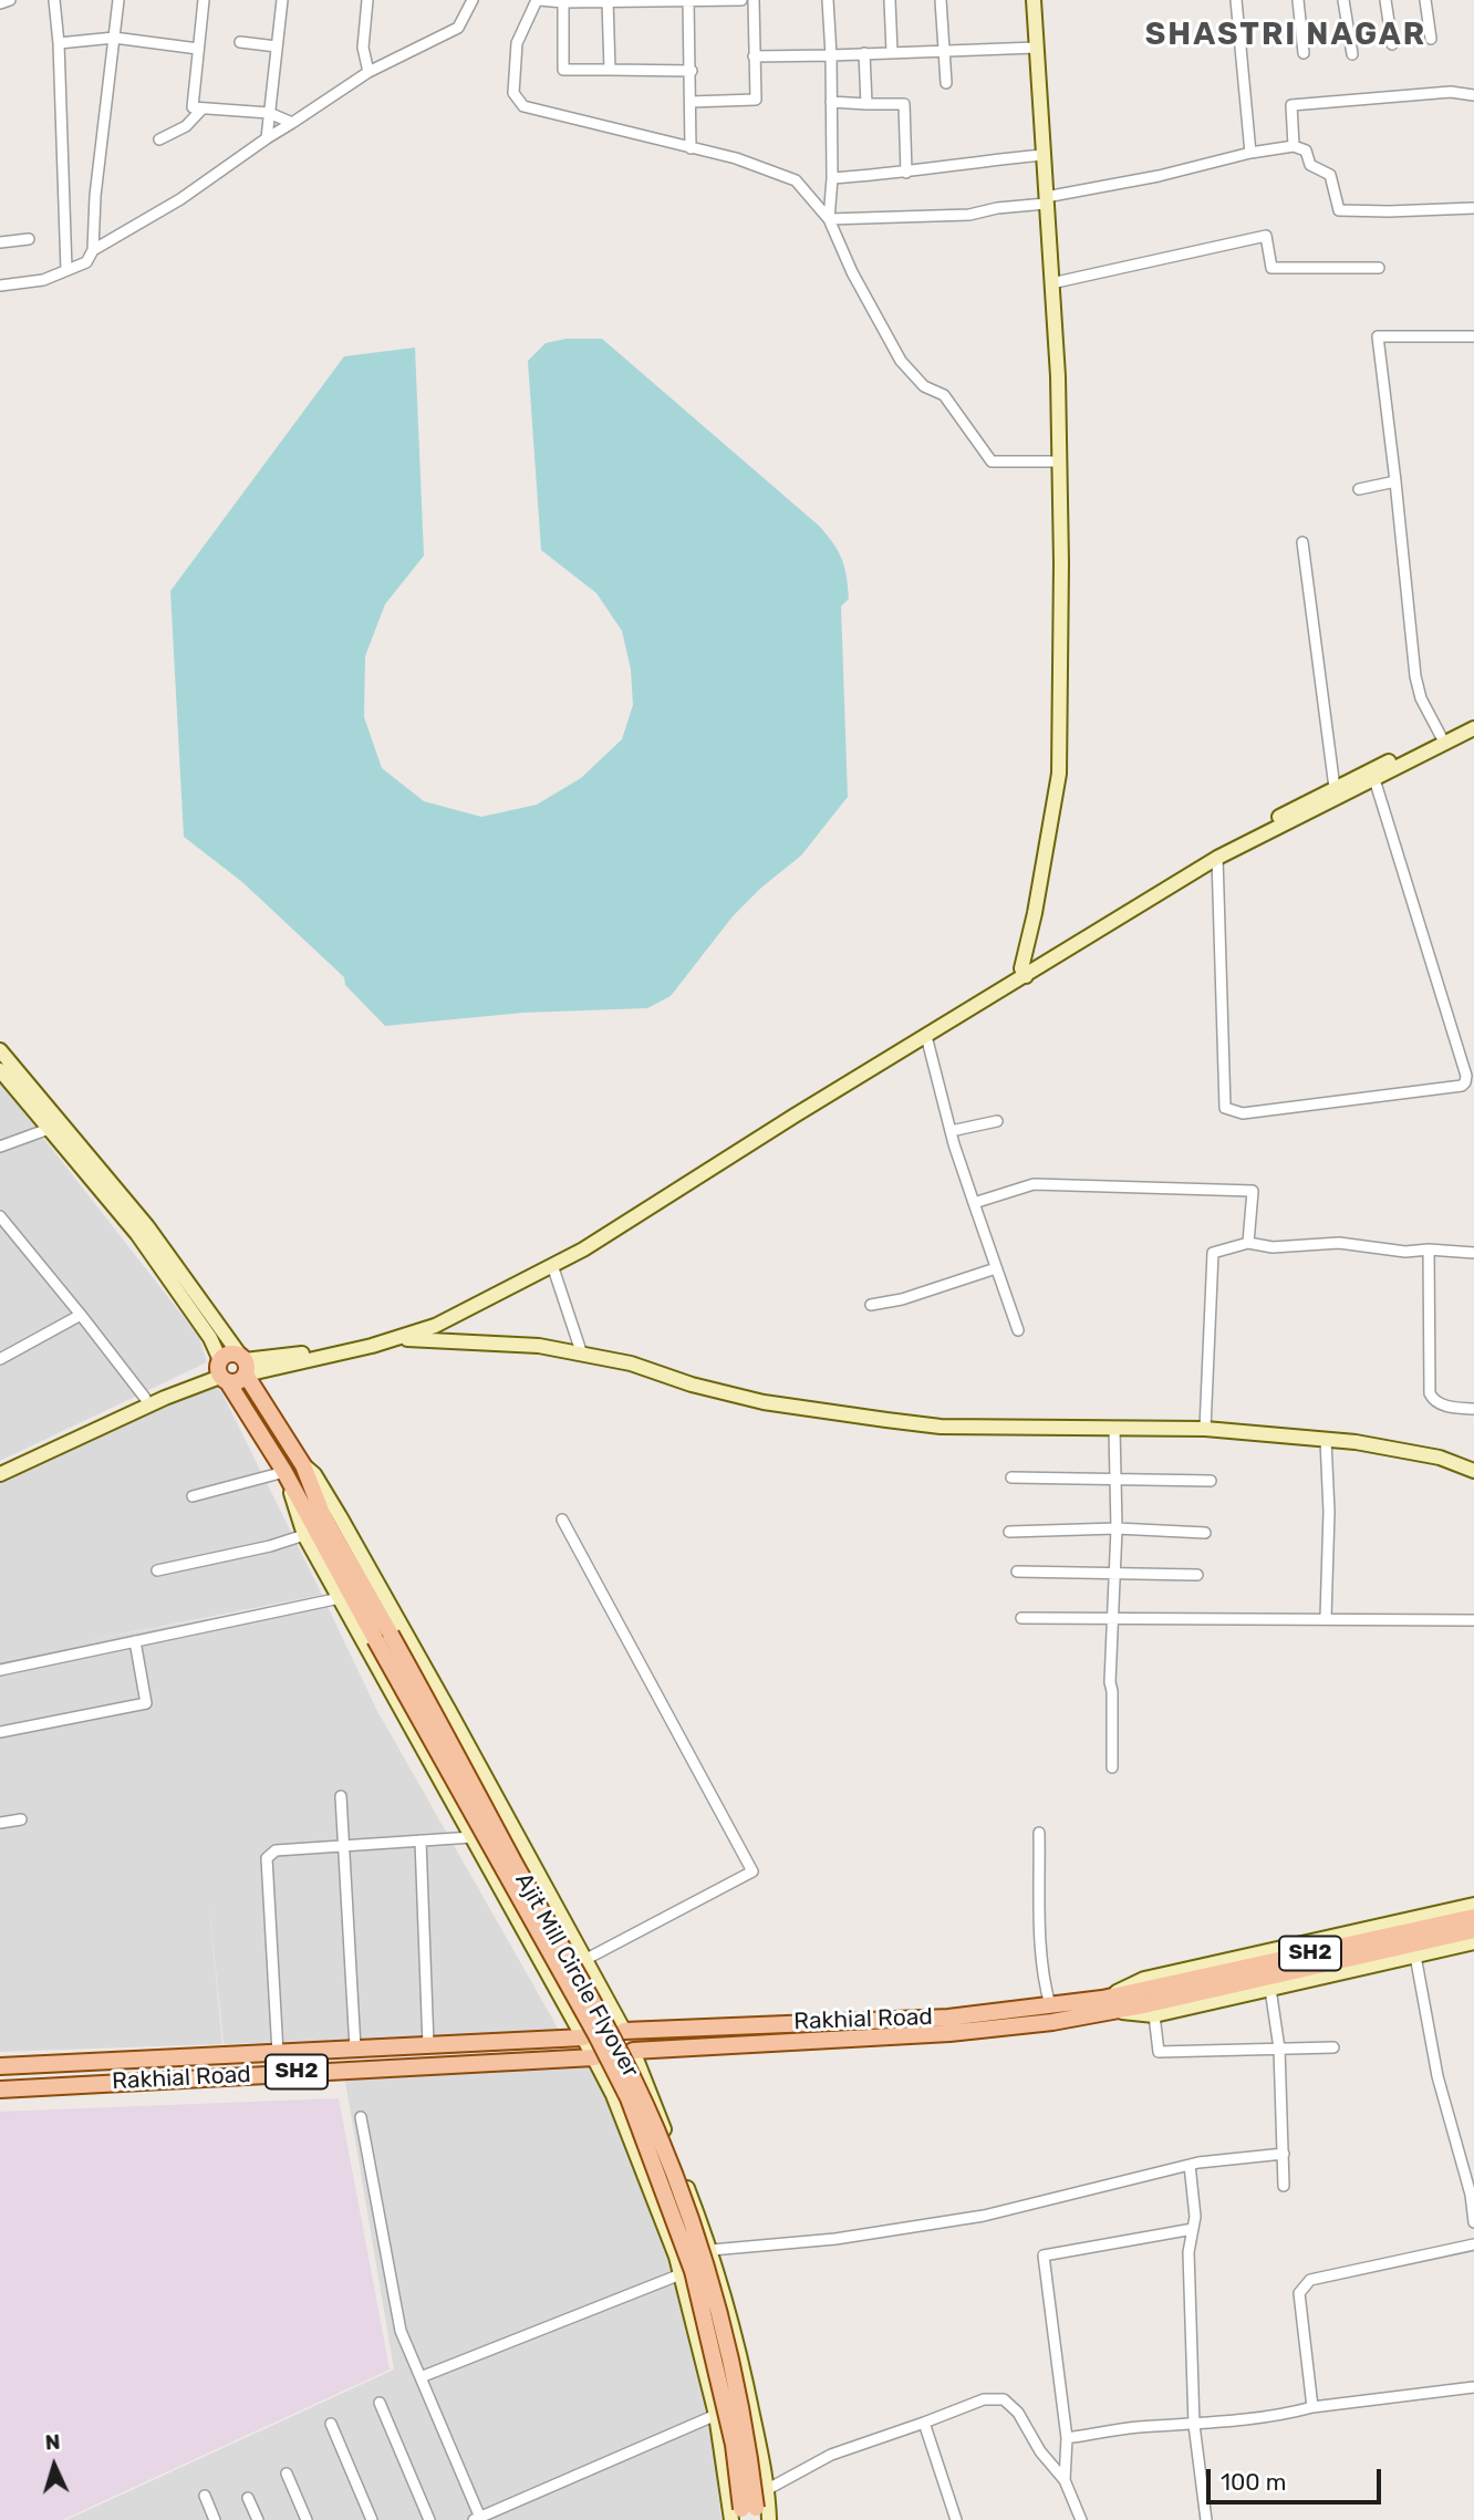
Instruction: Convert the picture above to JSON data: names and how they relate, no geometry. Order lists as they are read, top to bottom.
{
  "streets": {
    "main road": ["SH2", "Ajit Mill Circle Flyover", "Rakhial Road"]
  },
  "crossings": [
    ["SH2", "Rakhial Road"]
  ],
  "districts": ["SHASTRI NAGAR"],
  "scale_bar": "100 m",
  "north": "top"
}
